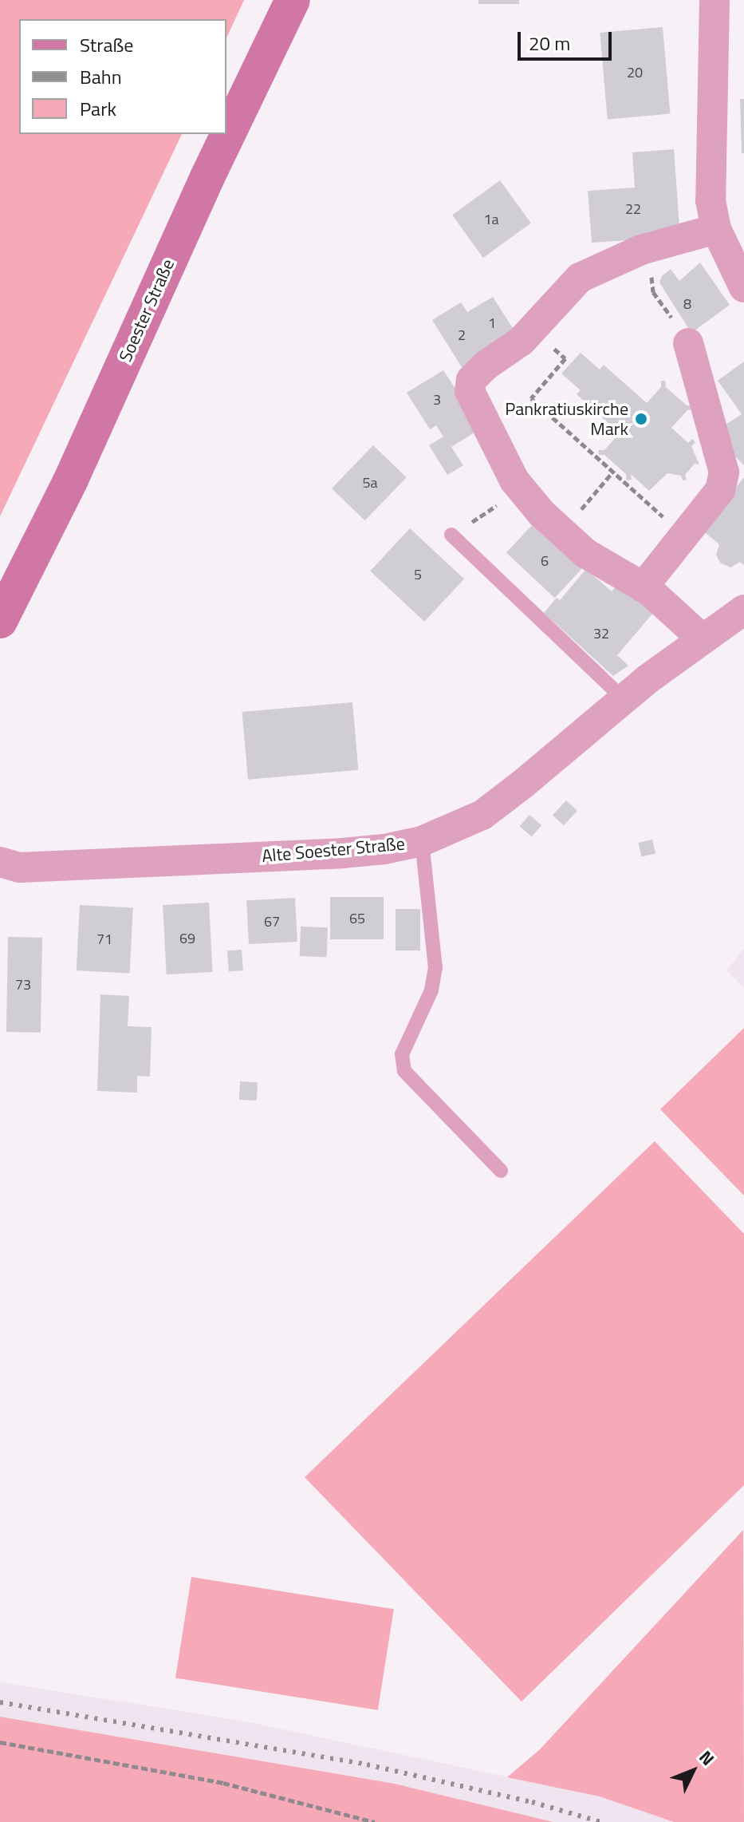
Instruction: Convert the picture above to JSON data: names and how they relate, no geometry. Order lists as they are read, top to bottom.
{
  "streets": {
    "main road": ["Soester Straße"],
    "street": ["Alte Soester Straße"]
  },
  "places": ["Pankratiuskirche Mark"],
  "house_numbers": [
    "20",
    "22",
    "1a",
    "8",
    "1",
    "2",
    "3",
    "5a",
    "6",
    "5",
    "32",
    "65",
    "67",
    "69",
    "71",
    "73"
  ],
  "legend": ["Straße", "Bahn", "Park"],
  "scale_bar": "20 m",
  "north": "top right"
}
